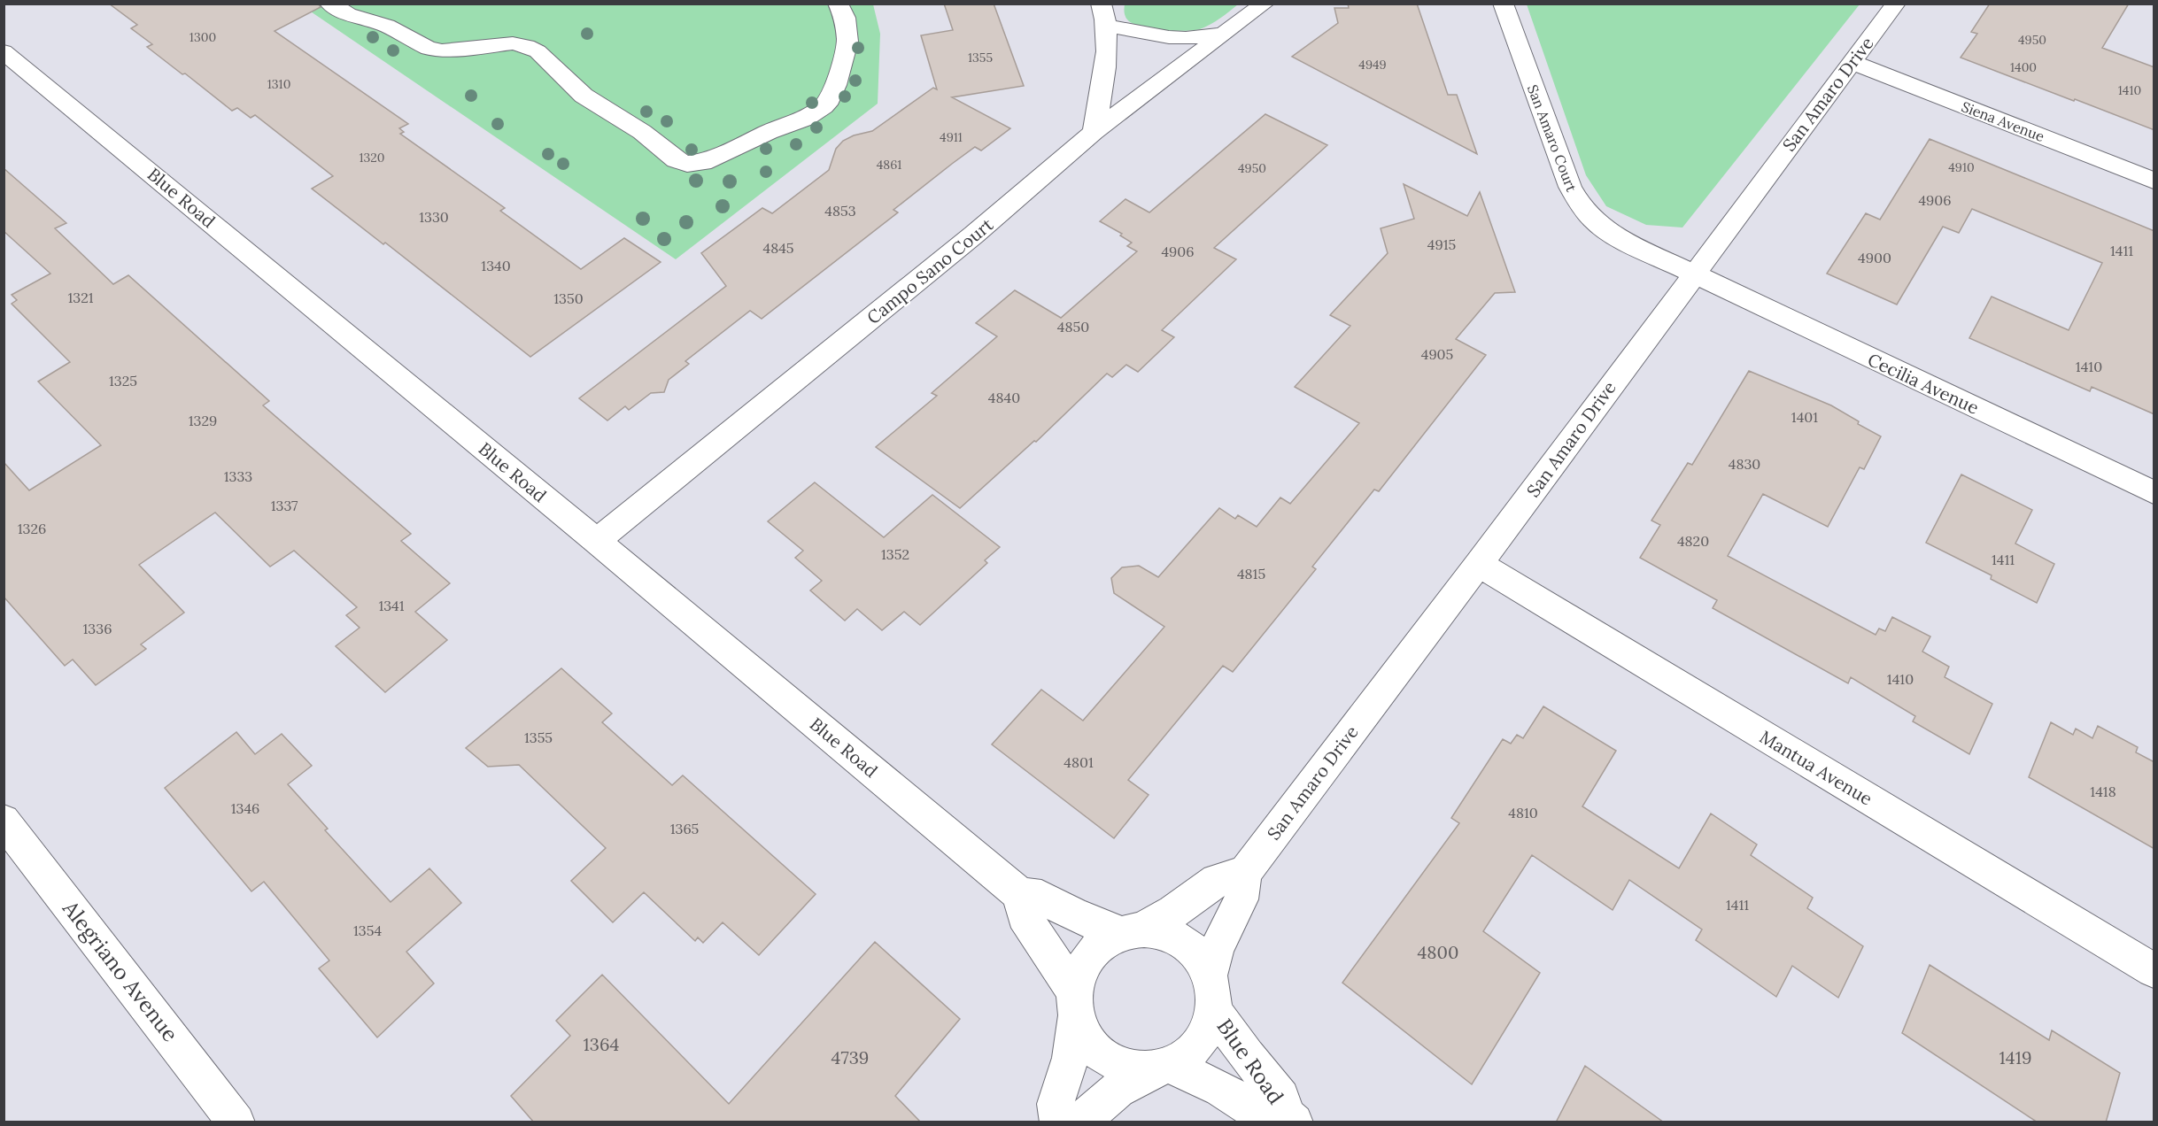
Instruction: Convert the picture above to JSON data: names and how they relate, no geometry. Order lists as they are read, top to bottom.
{
  "streets": {
    "street": [
      "San Amaro Drive",
      "Siena Avenue",
      "San Amaro Court",
      "Blue Road",
      "Campo Sano Court",
      "Cecilia Avenue",
      "Mantua Avenue",
      "Alegriano Avenue"
    ]
  },
  "crossings": [
    ["San Amaro Drive", "Siena Avenue"],
    ["San Amaro Drive", "San Amaro Court"],
    ["San Amaro Drive", "Blue Road"],
    ["San Amaro Drive", "Cecilia Avenue"],
    ["San Amaro Drive", "Mantua Avenue"],
    ["San Amaro Court", "Cecilia Avenue"],
    ["Blue Road", "Campo Sano Court"]
  ],
  "house_numbers": [
    "1300",
    "4950",
    "1355",
    "4949",
    "1400",
    "1310",
    "1410",
    "4911",
    "1320",
    "4861",
    "4910",
    "4950",
    "4906",
    "4853",
    "1330",
    "4915",
    "4845",
    "1411",
    "4906",
    "4900",
    "1340",
    "1321",
    "1350",
    "4850",
    "4905",
    "1410",
    "1325",
    "4840",
    "1401",
    "1329",
    "4830",
    "1333",
    "1337",
    "1326",
    "4820",
    "1352",
    "1411",
    "4815",
    "1341",
    "1336",
    "1410",
    "1355",
    "4801",
    "1418",
    "1346",
    "4810",
    "1365",
    "1411",
    "1354",
    "4800",
    "1364",
    "4739",
    "1419"
  ]
}
